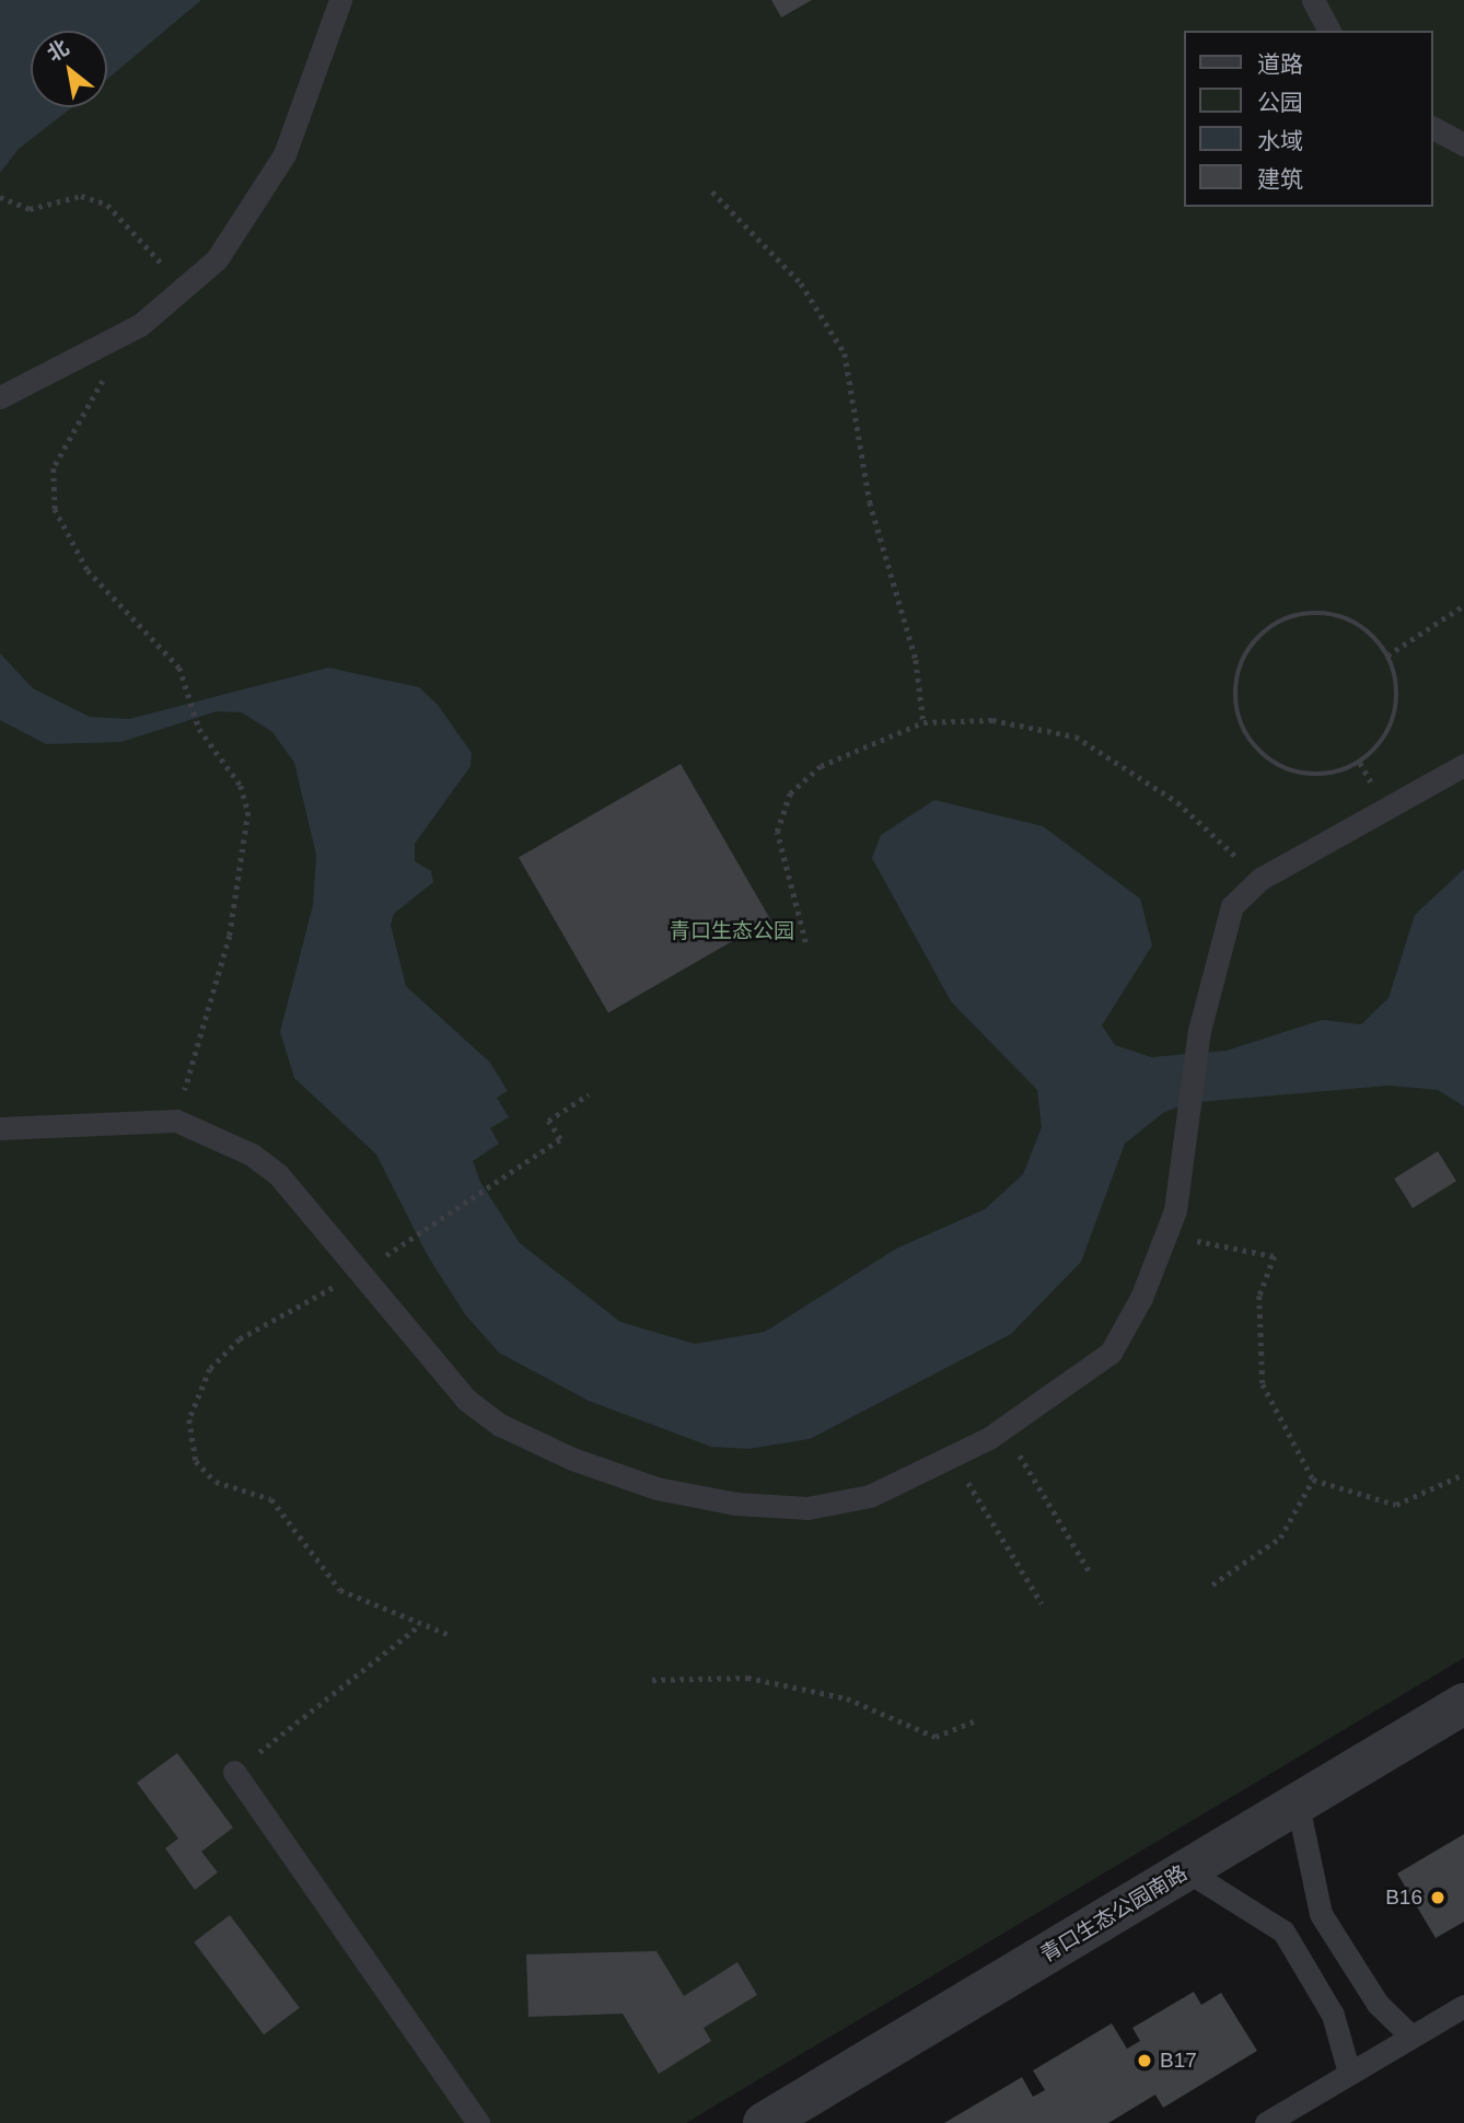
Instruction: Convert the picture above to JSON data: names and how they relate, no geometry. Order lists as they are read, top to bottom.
{
  "streets": {
    "street": ["青口生态公园南路"]
  },
  "parks": ["青口生态公园"],
  "places": ["B16", "B17"],
  "legend": [
    "道路",
    "公园",
    "水域",
    "建筑"
  ],
  "north": "top left"
}
